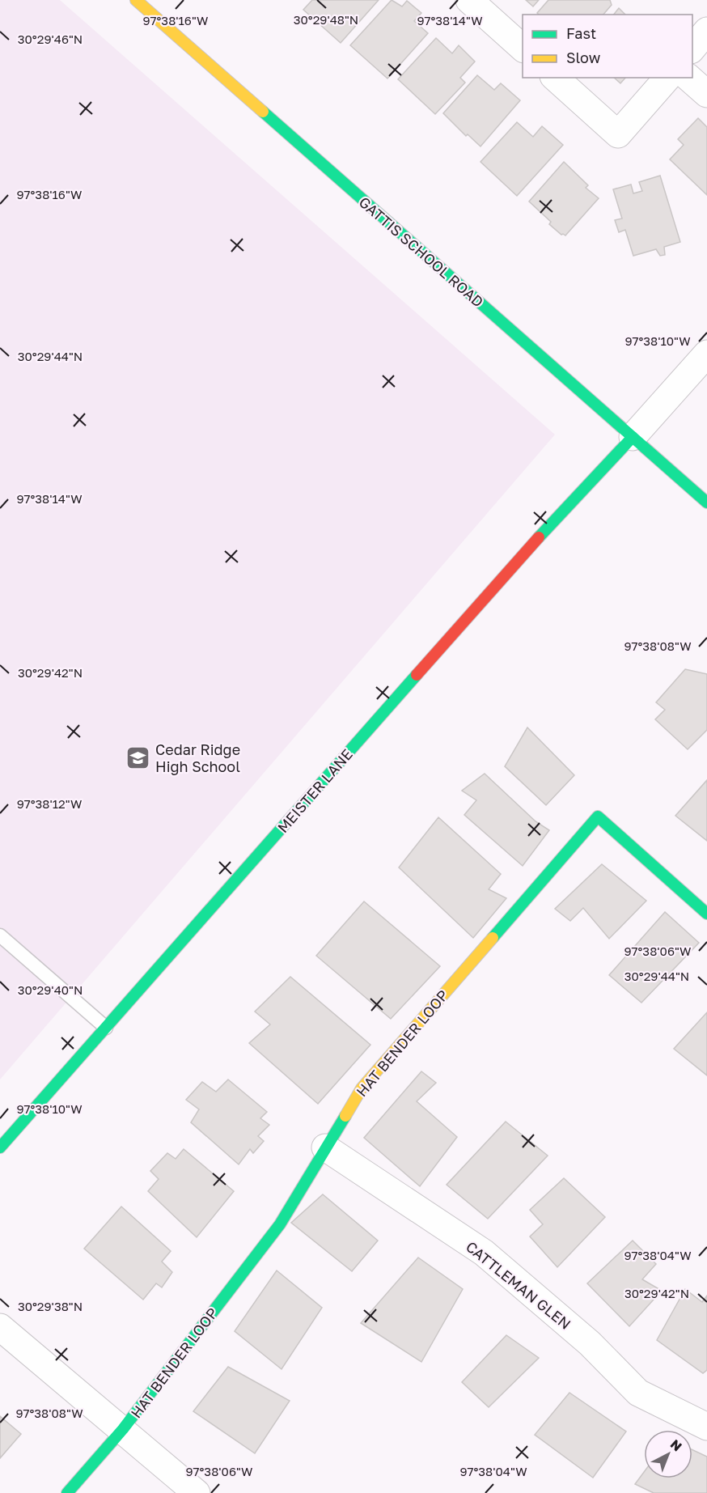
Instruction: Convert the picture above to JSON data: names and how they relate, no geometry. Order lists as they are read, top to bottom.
{
  "streets": {
    "street": [
      "GATTIS SCHOOL ROAD",
      "MEISTER LANE",
      "HAT BENDER LOOP",
      "CATTLEMAN GLEN"
    ]
  },
  "crossings": [
    ["GATTIS SCHOOL ROAD", "MEISTER LANE"],
    ["HAT BENDER LOOP", "CATTLEMAN GLEN"]
  ],
  "places": {
    "school or university": ["Cedar Ridge High School"]
  },
  "legend": ["Fast", "Slow"],
  "north": "top right",
  "coordinates": [
    "30°29'48\"N",
    "97°38'16\"W",
    "97°38'14\"W",
    "30°29'46\"N",
    "97°38'10\"W",
    "30°29'44\"N",
    "97°38'08\"W",
    "30°29'42\"N",
    "97°38'12\"W",
    "97°38'06\"W",
    "30°29'40\"N",
    "97°38'04\"W",
    "30°29'38\"N"
  ]
}
